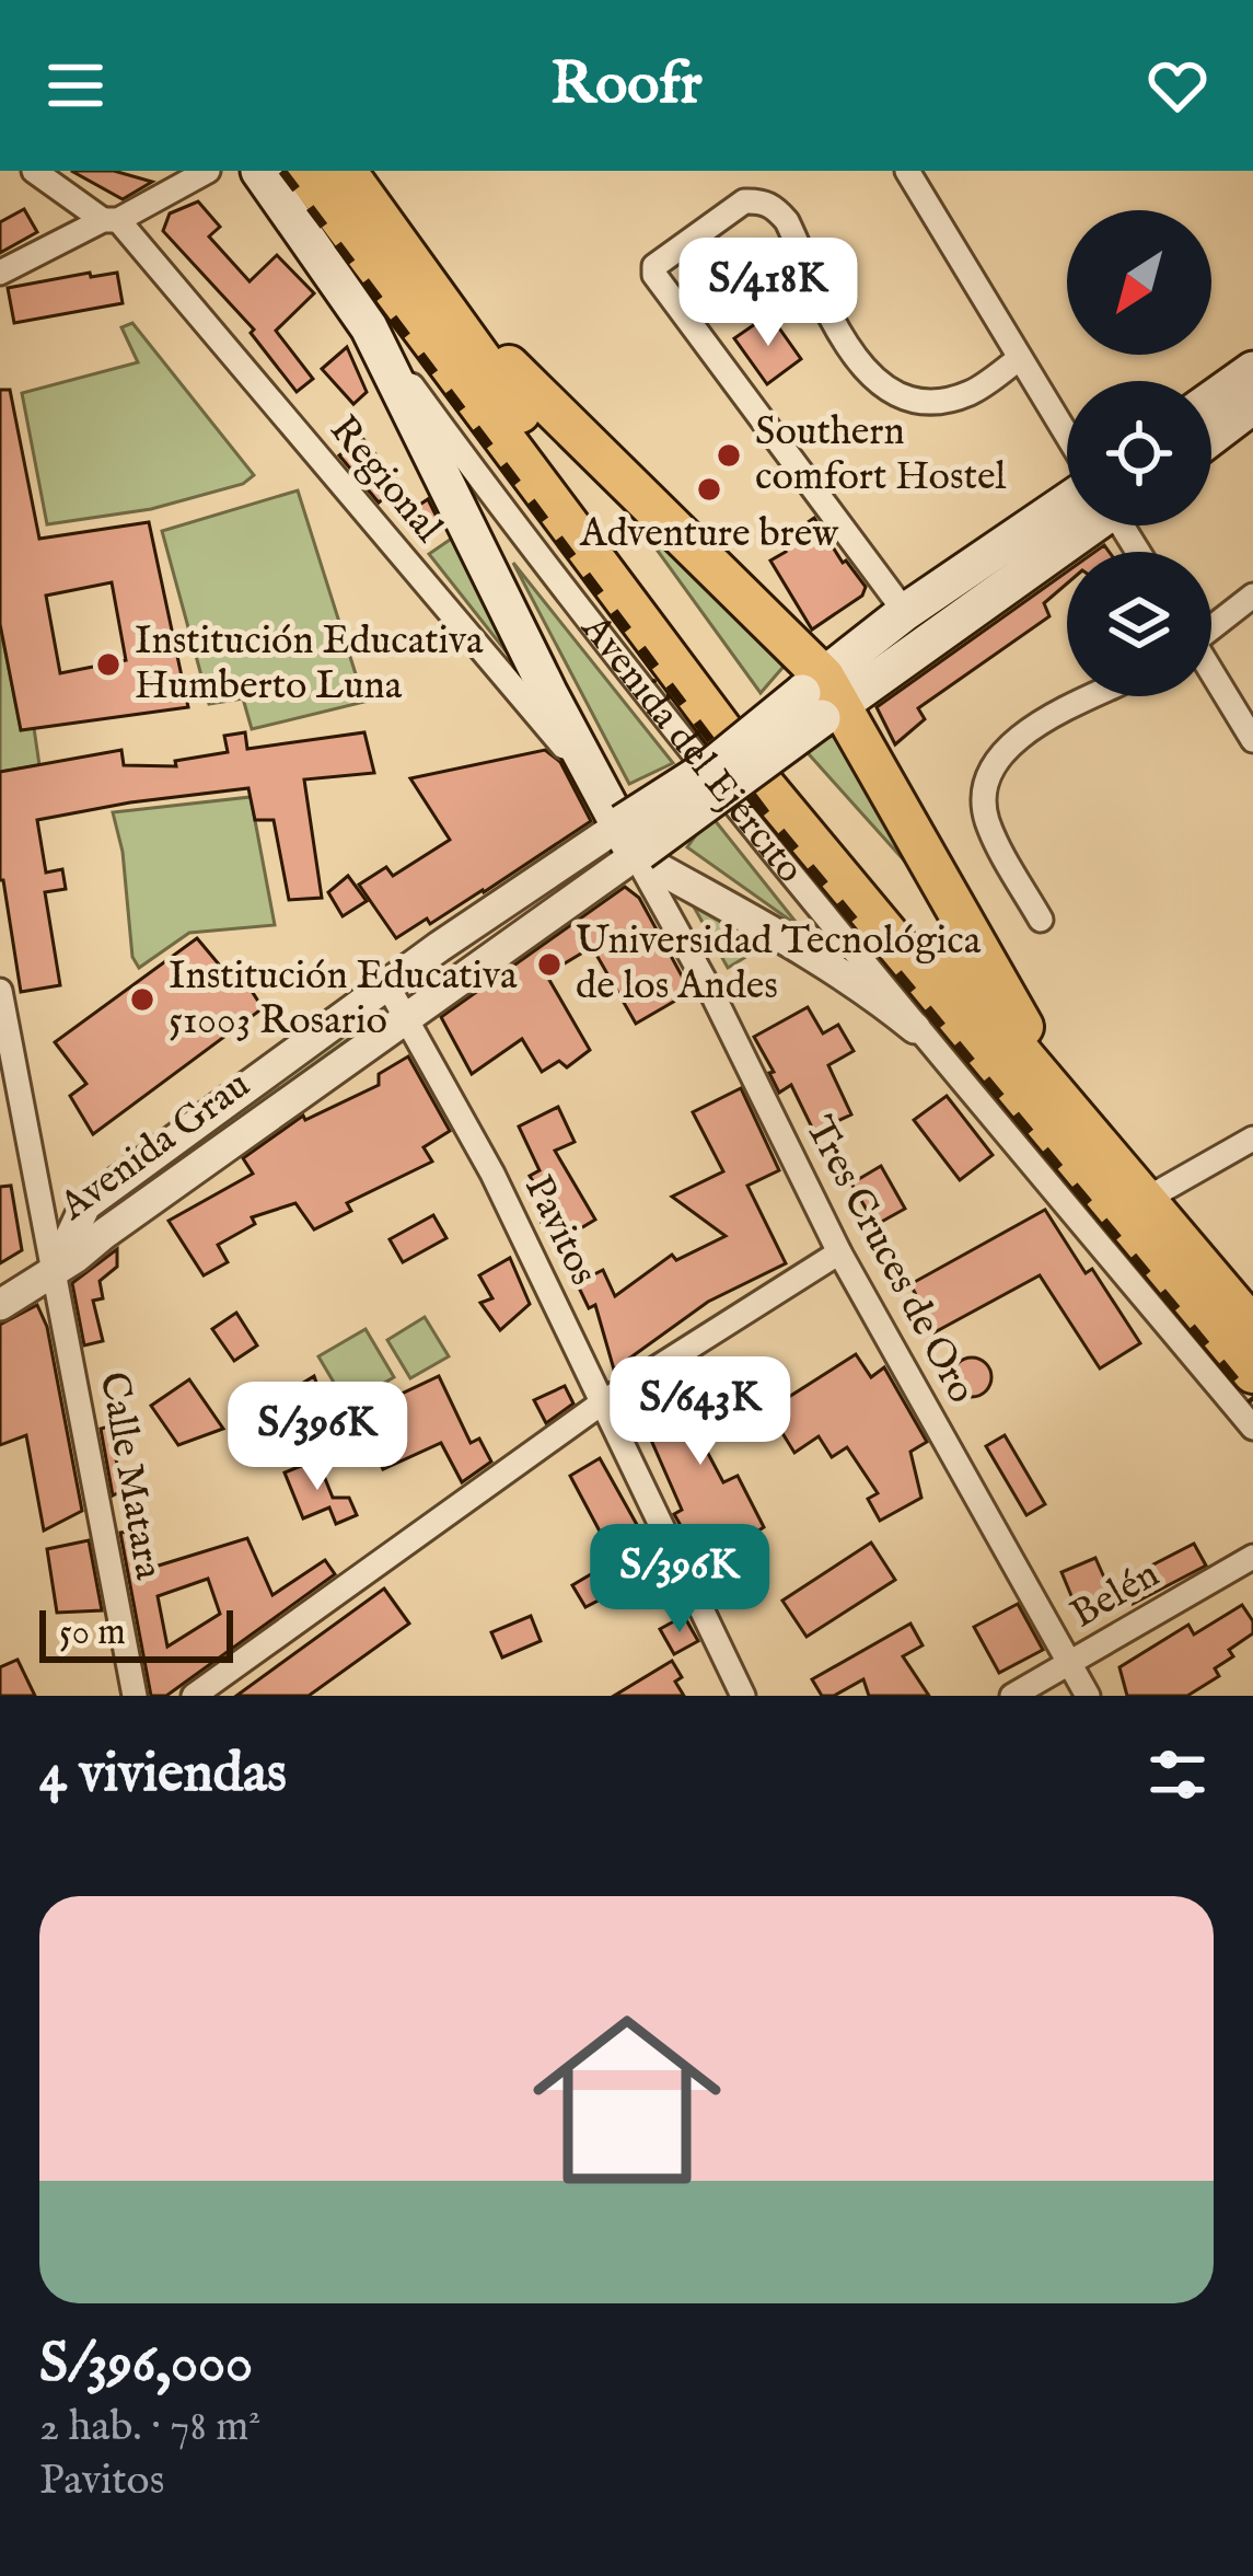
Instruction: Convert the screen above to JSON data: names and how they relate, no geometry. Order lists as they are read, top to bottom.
{
  "streets": {
    "main road": ["Avenida del Ejército"],
    "street": [
      "Regional",
      "Avenida Grau",
      "Pavitos",
      "Tres Cruces de Oro",
      "Calle Matara",
      "Belén"
    ]
  },
  "crossings": [
    ["Avenida Grau", "Pavitos"],
    ["Avenida Grau", "Tres Cruces de Oro"],
    ["Avenida Grau", "Calle Matara"],
    ["Tres Cruces de Oro", "Belén"]
  ],
  "places": [
    "Southern comfort Hostel",
    "Adventure brew",
    "Institución Educativa Humberto Luna",
    "Universidad Tecnológica de los Andes",
    "Institución Educativa 51003 Rosario"
  ],
  "scale_bar": "50 m",
  "north": "bottom left",
  "page": {
    "header": "Roofr",
    "price": [
      "S/418K",
      "S/643K",
      "S/396K",
      "S/396K"
    ],
    "scale": "50 m",
    "heading": "4 viviendas",
    "list": [
      {
        "name": "S/396,000",
        "note": "2 hab. · 78 m² · Pavitos"
      }
    ]
  }
}
